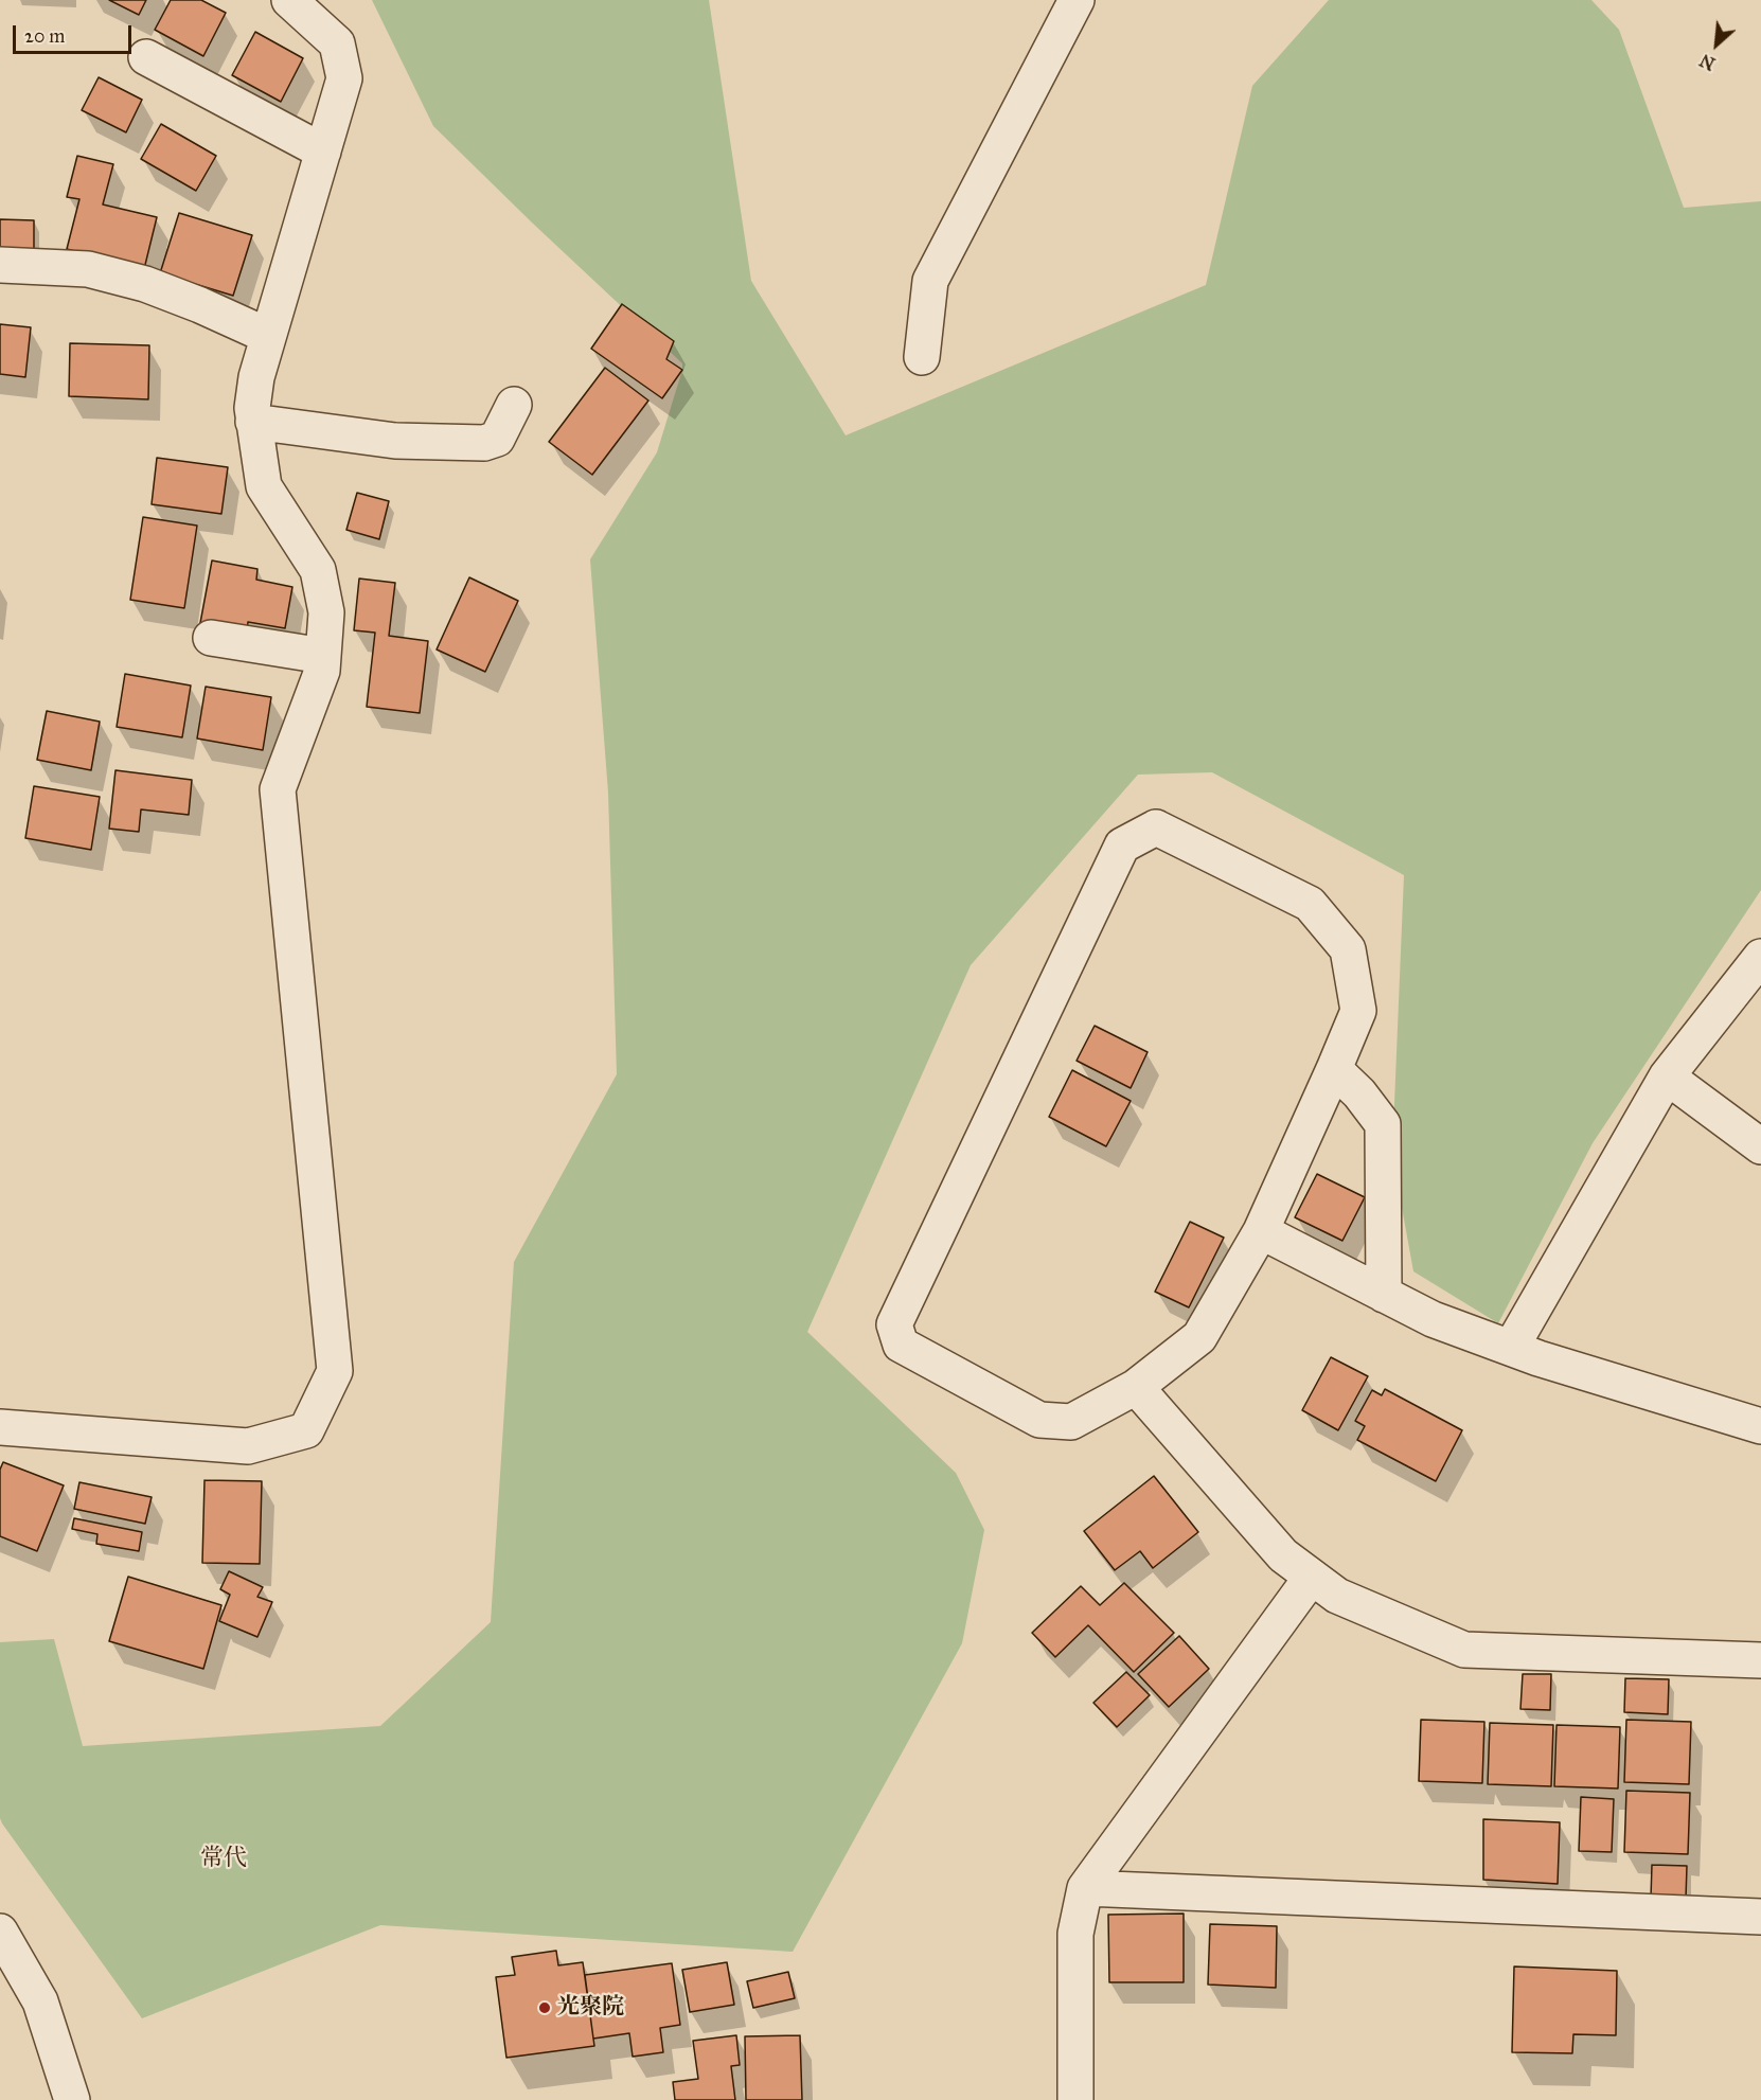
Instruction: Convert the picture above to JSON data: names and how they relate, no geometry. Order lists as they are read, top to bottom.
{
  "districts": ["常代"],
  "places": ["光聚院"],
  "scale_bar": "20 m",
  "north": "bottom left"
}
